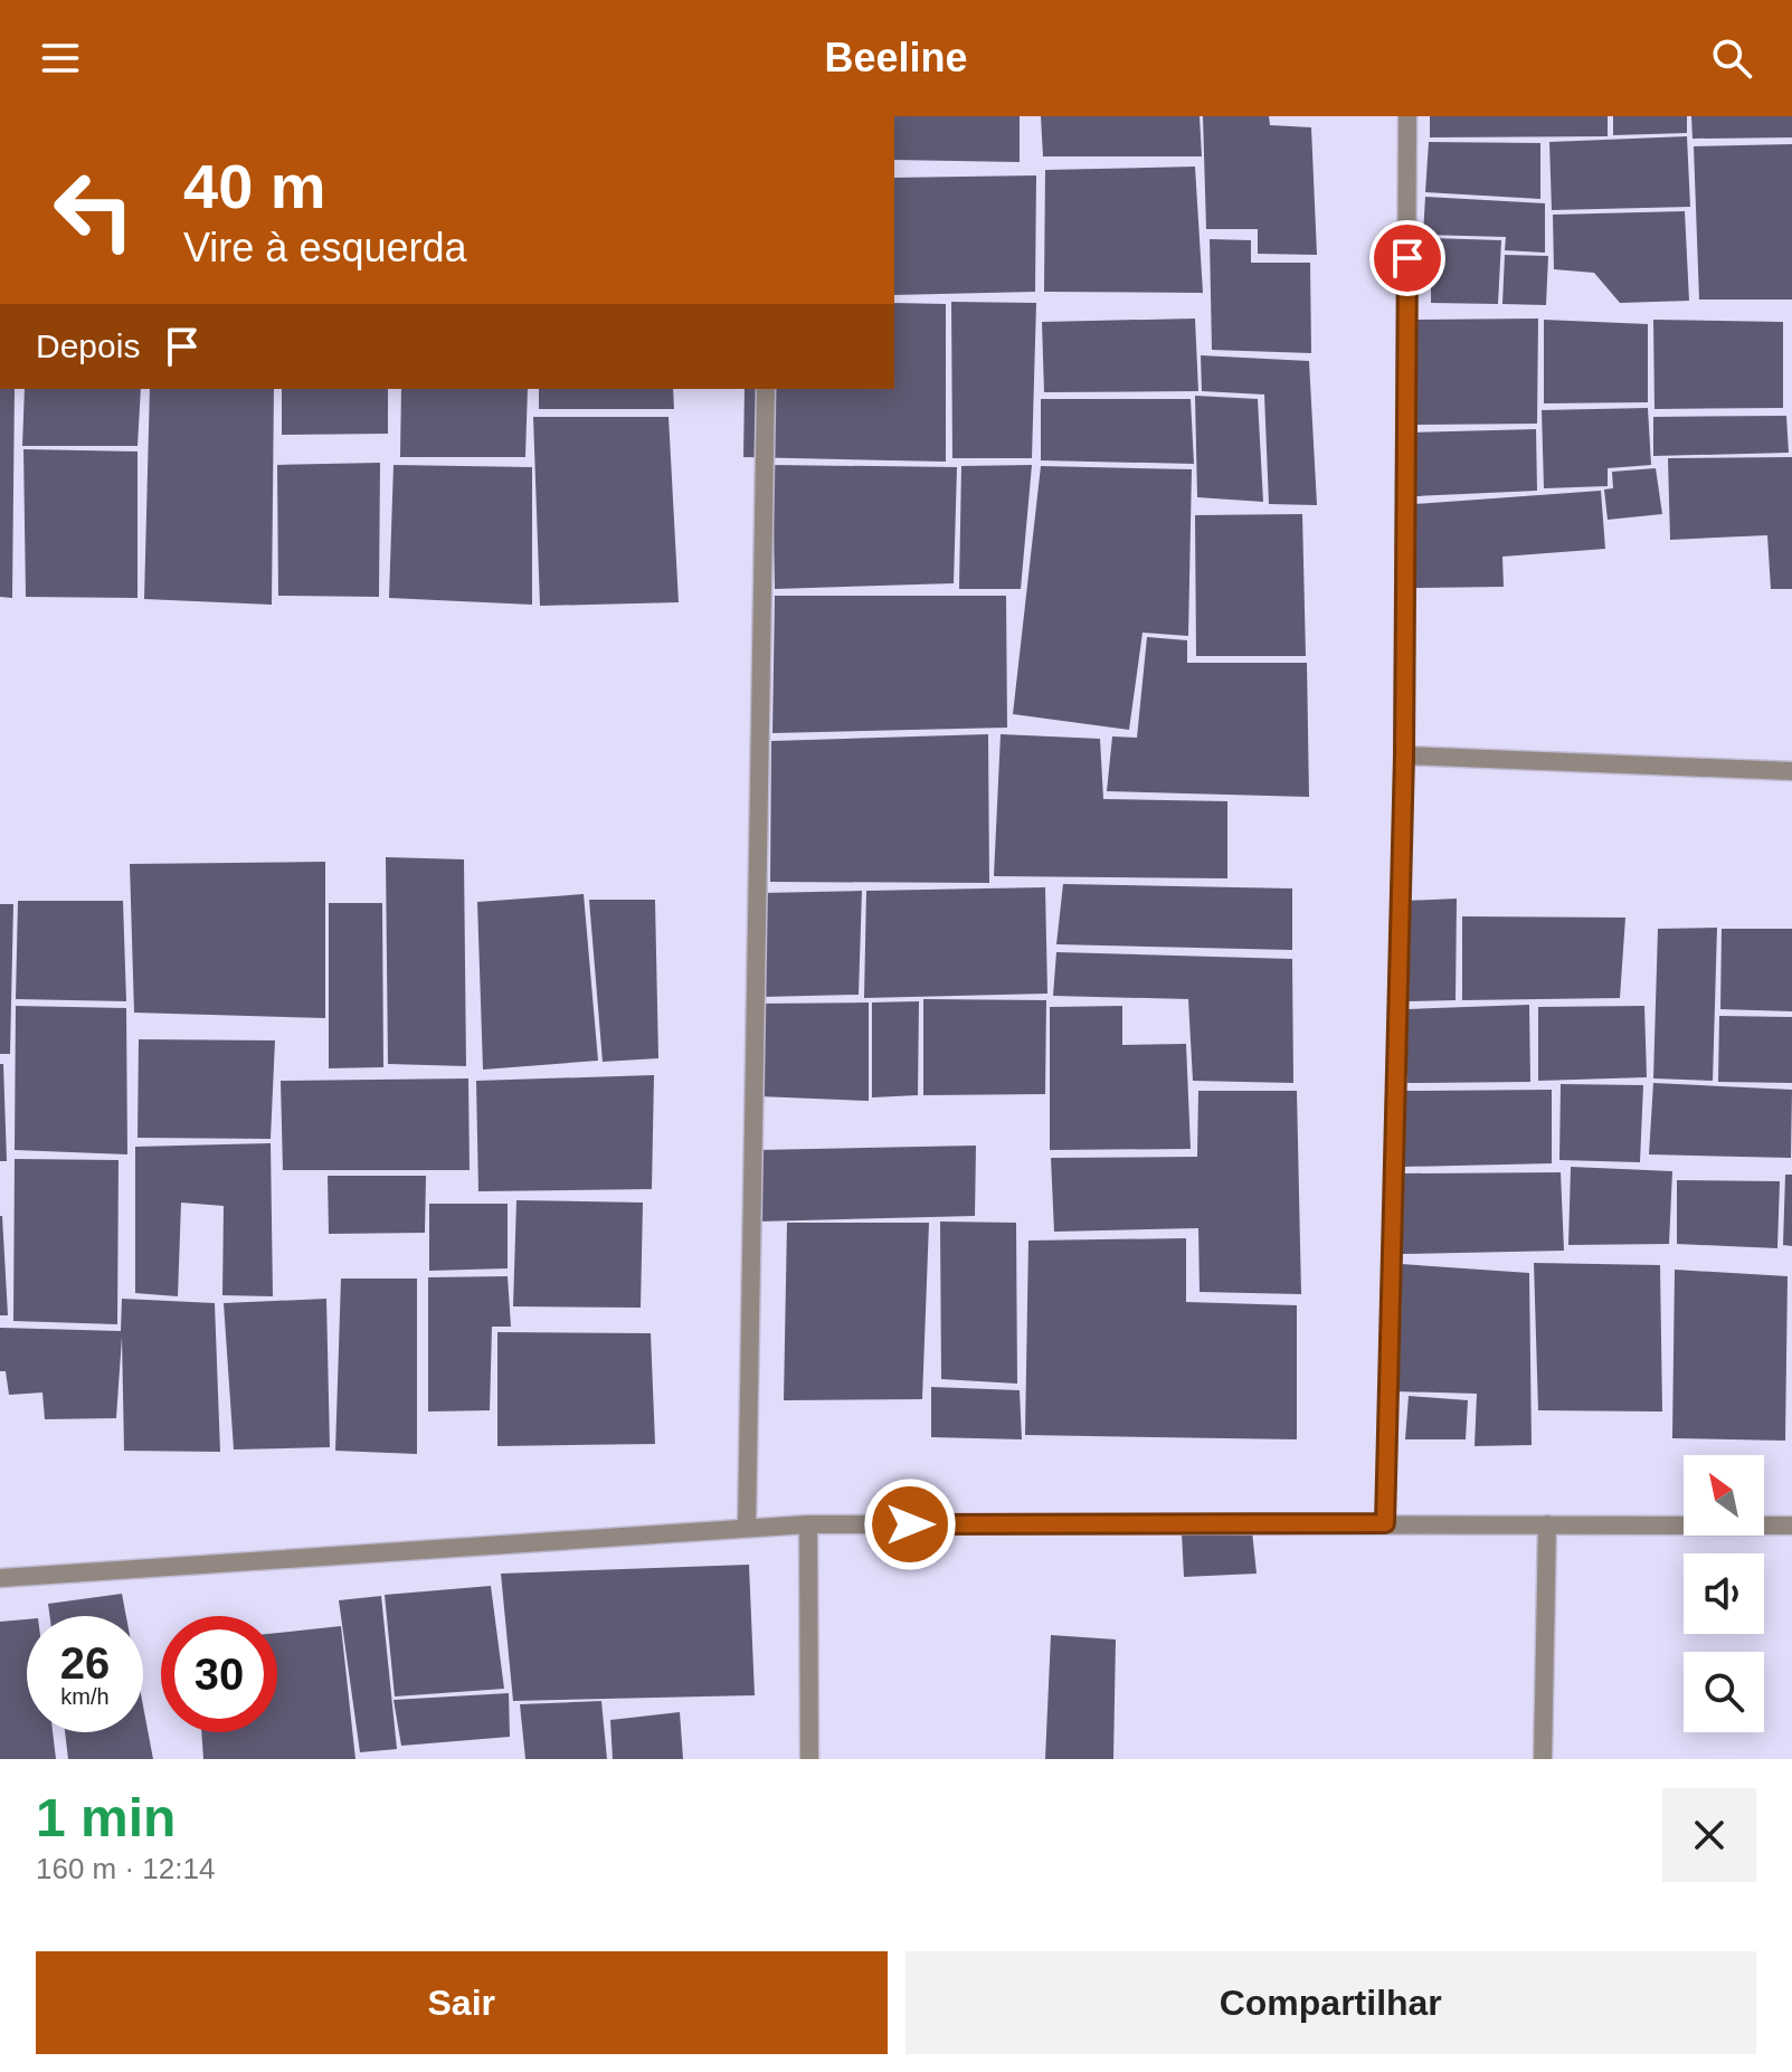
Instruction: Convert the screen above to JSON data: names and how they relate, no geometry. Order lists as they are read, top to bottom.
{
  "north": "top left",
  "page": {
    "header": "Beeline",
    "turn": ["40 m", "Vire à esquerda"],
    "then": "Depois",
    "speed": "26 km/h",
    "limit": "30",
    "heading": ["1 min", "160 m · 12:14"],
    "buttons": ["Sair", "Compartilhar"]
  }
}
